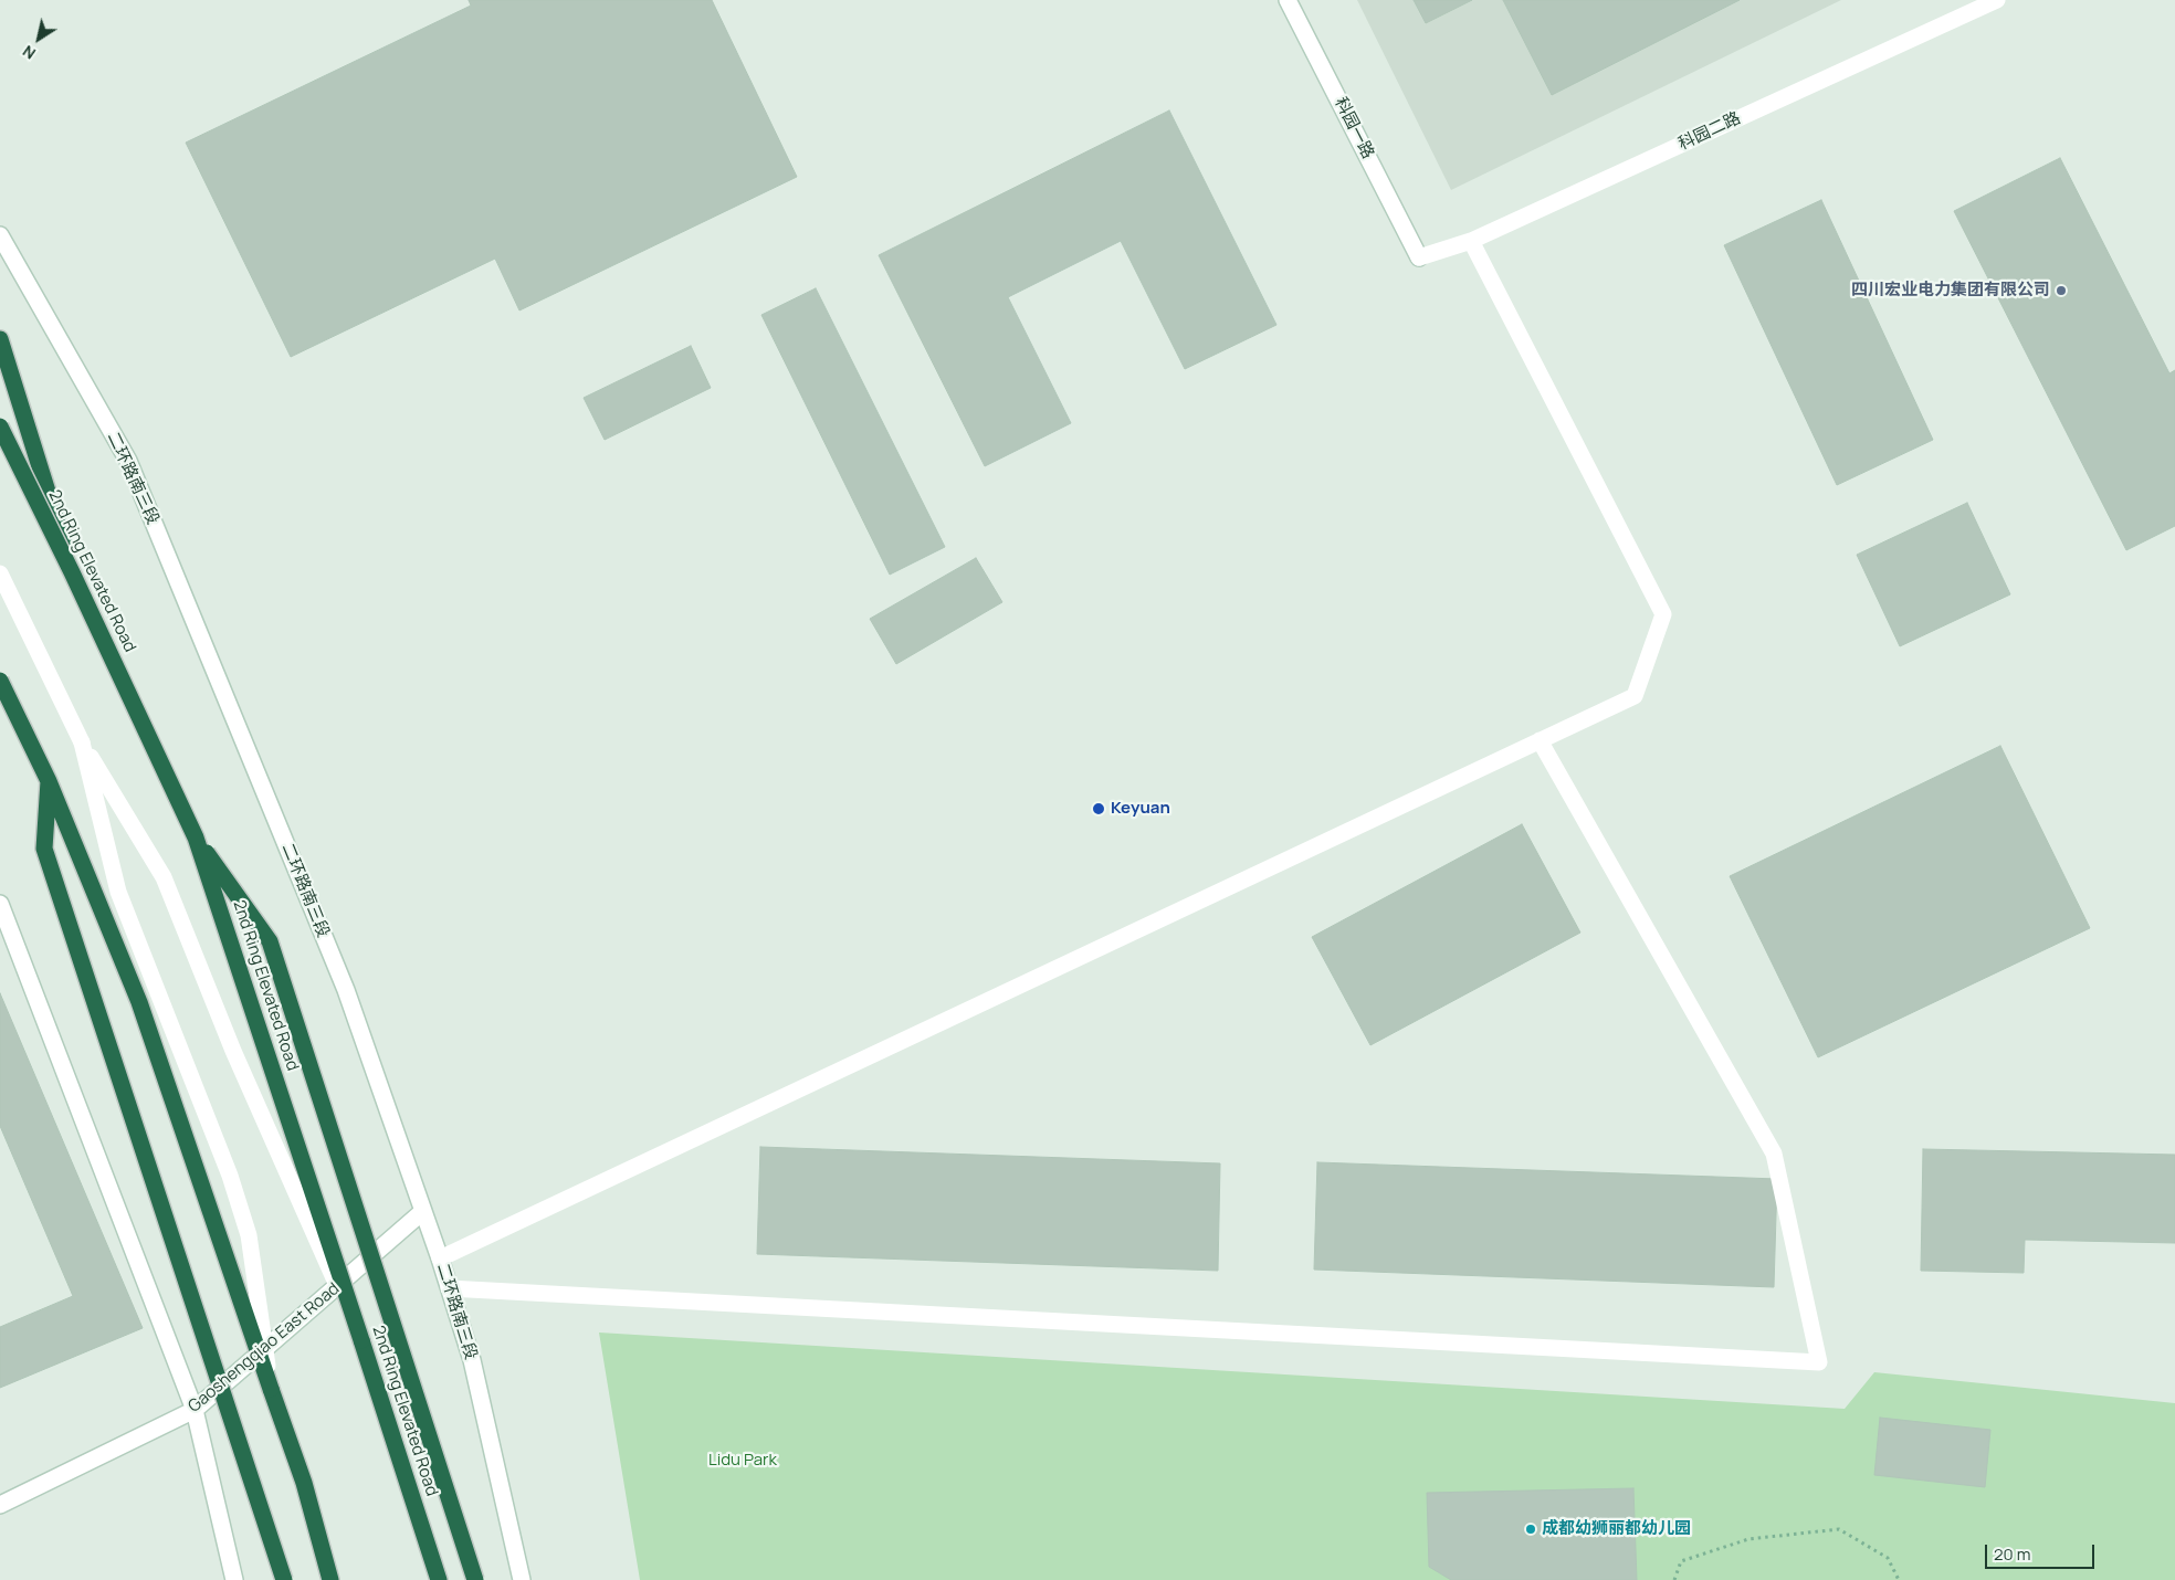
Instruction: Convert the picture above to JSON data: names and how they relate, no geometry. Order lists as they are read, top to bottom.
{
  "streets": {
    "highway": ["2nd Ring Elevated Road"],
    "street": [
      "科园一路",
      "科园二路",
      "二环路南三段",
      "Gaoshengqiao East Road"
    ]
  },
  "crossings": [
    ["科园一路", "科园二路"],
    ["二环路南三段", "Gaoshengqiao East Road"]
  ],
  "parks": ["Lidu Park"],
  "places": ["四川宏业电力集团有限公司", "Keyuan", "成都幼狮丽都幼儿园"],
  "scale_bar": "20 m",
  "north": "bottom left"
}
